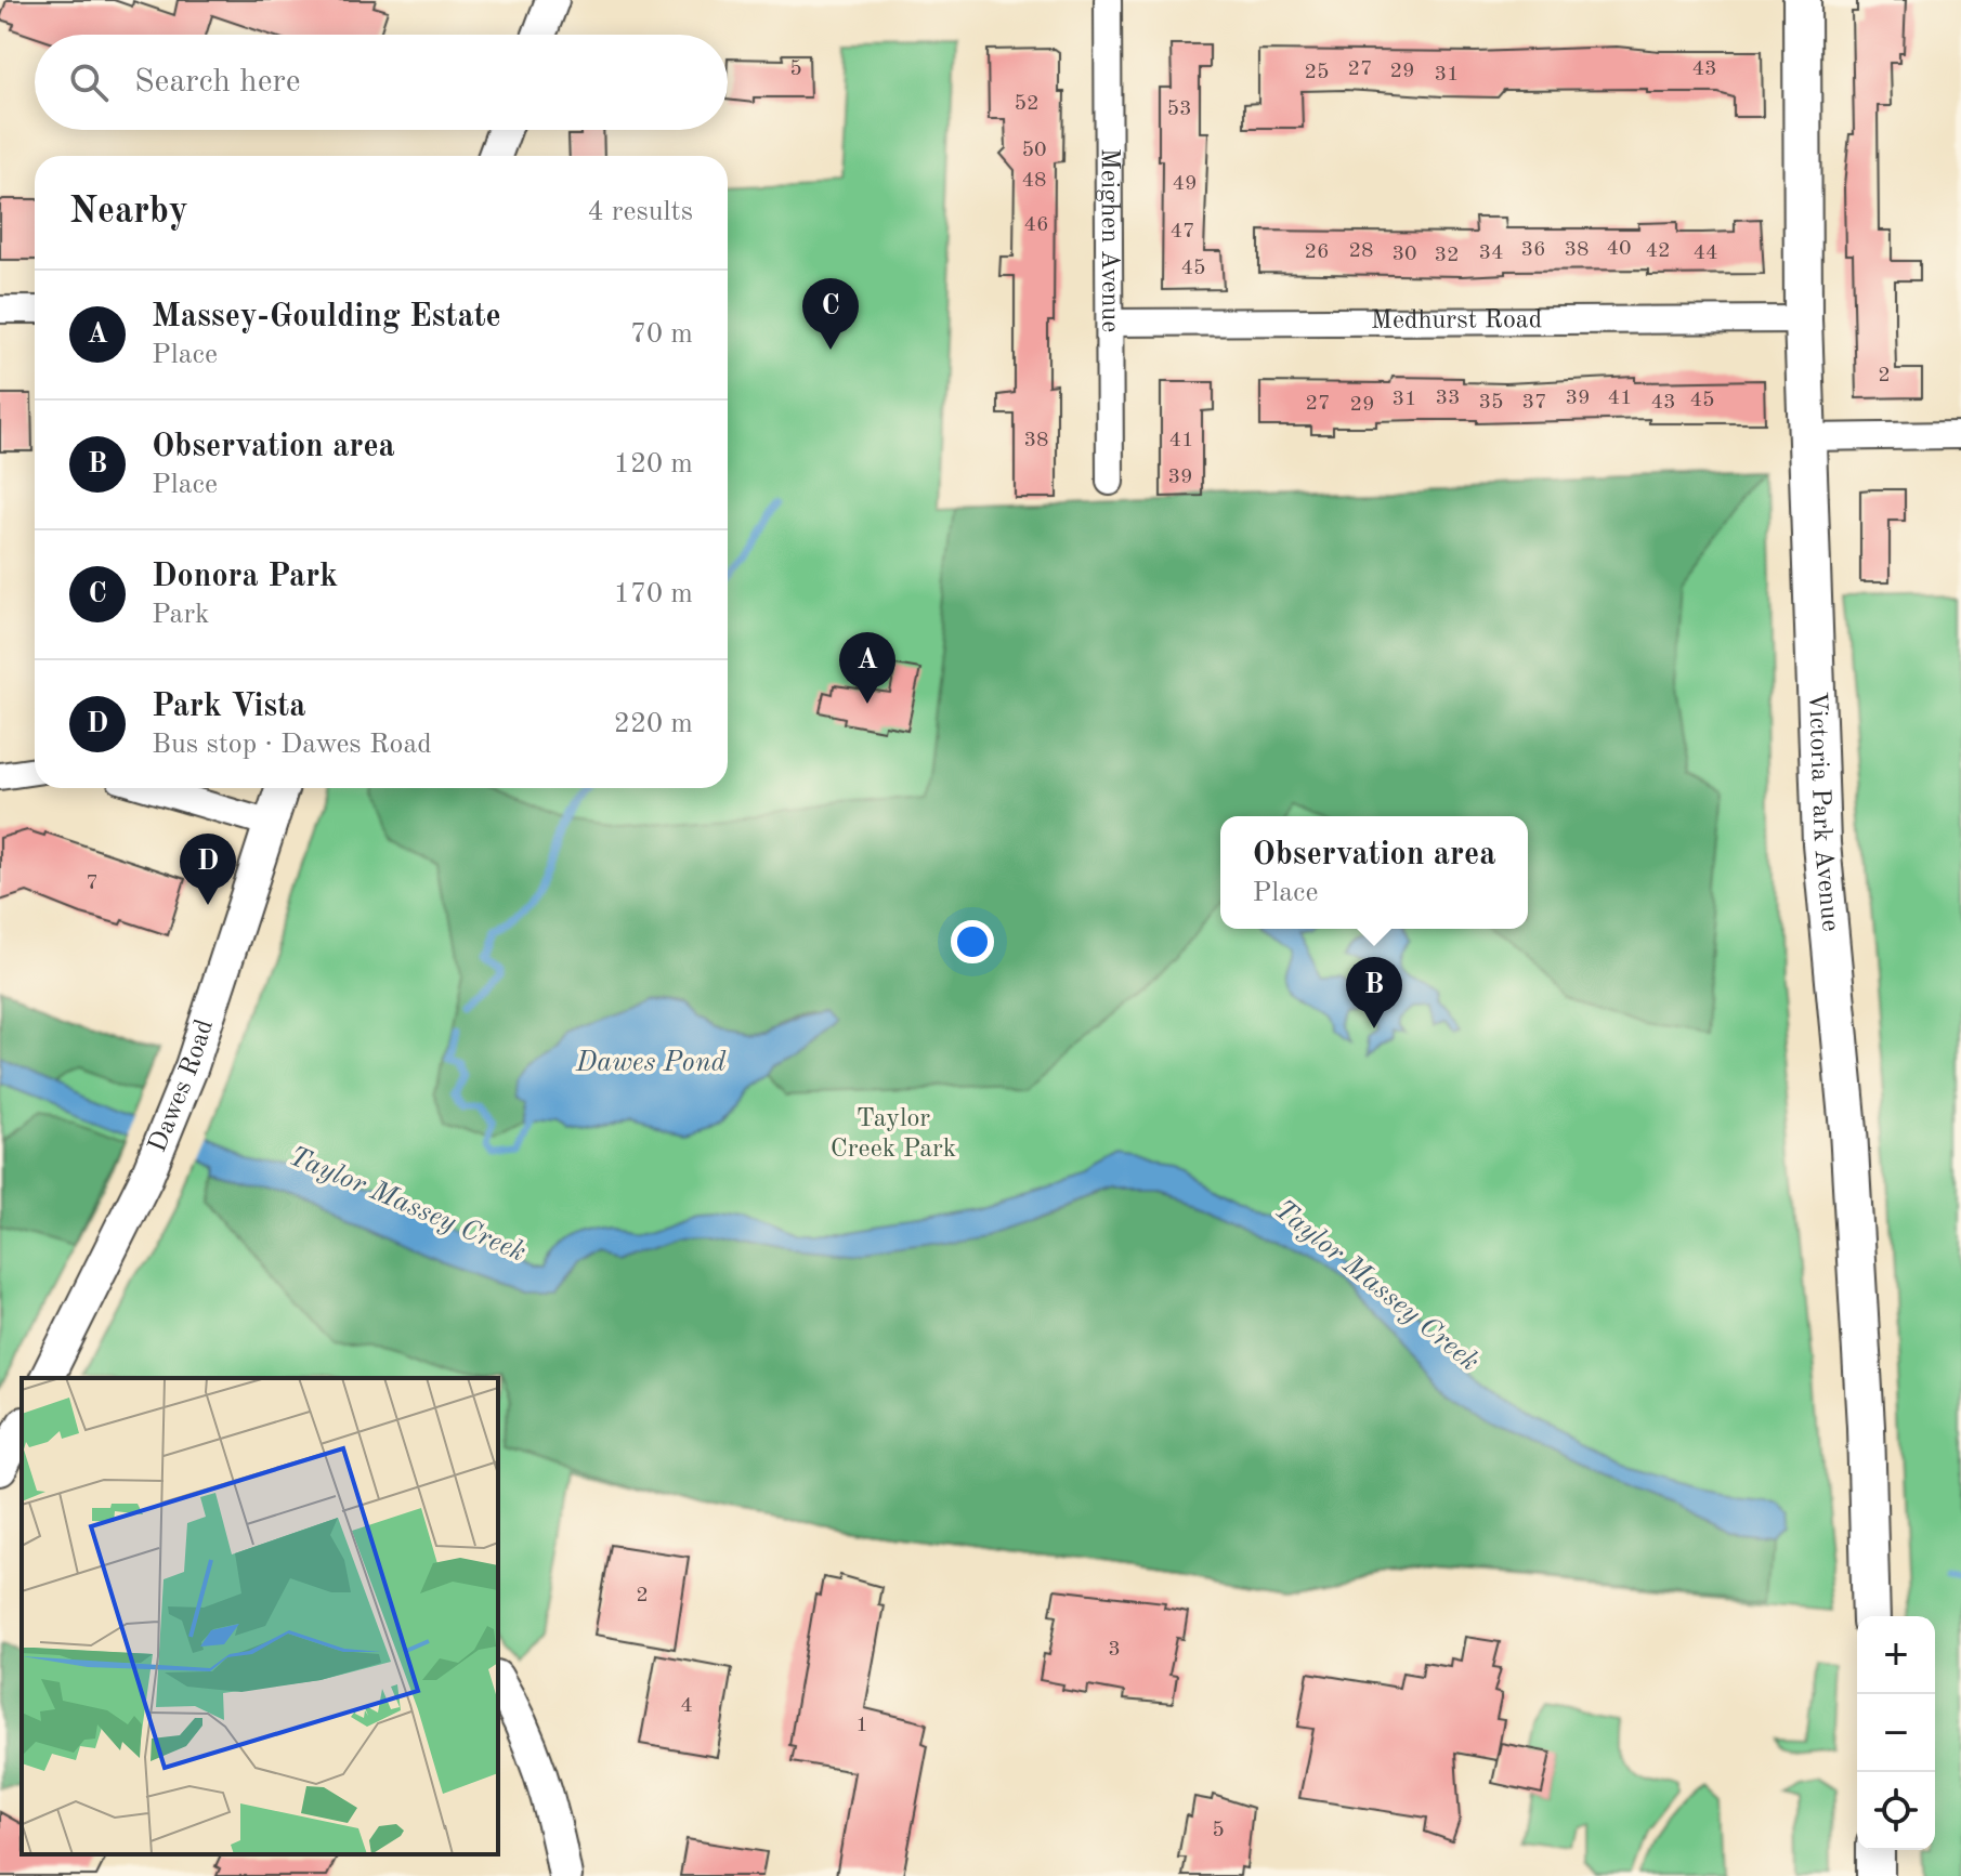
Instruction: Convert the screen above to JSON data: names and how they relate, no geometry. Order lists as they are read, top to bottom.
{
  "streets": {
    "main road": ["Victoria Park Avenue"],
    "street": ["Meighen Avenue", "Medhurst Road", "Dawes Road"]
  },
  "crossings": [
    ["Meighen Avenue", "Medhurst Road"],
    ["Medhurst Road", "Victoria Park Avenue"]
  ],
  "water": ["Dawes Pond", "Taylor Massey Creek"],
  "parks": ["Taylor Creek Park"],
  "house_numbers": [
    "5",
    "27",
    "43",
    "29",
    "25",
    "31",
    "52",
    "53",
    "50",
    "48",
    "49",
    "46",
    "47",
    "40",
    "36",
    "38",
    "28",
    "42",
    "26",
    "34",
    "44",
    "30",
    "32",
    "45",
    "2",
    "33",
    "39",
    "41",
    "31",
    "45",
    "35",
    "37",
    "43",
    "27",
    "29",
    "38",
    "41",
    "39",
    "7",
    "2",
    "3",
    "4",
    "1",
    "5"
  ],
  "page": {
    "search": "Search here",
    "heading": ["Nearby", "4 results"],
    "list": [
      {
        "mark": "A",
        "name": "Massey-Goulding Estate",
        "note": "Place",
        "value": "70 m"
      },
      {
        "mark": "B",
        "name": "Observation area",
        "note": "Place",
        "value": "120 m"
      },
      {
        "mark": "C",
        "name": "Donora Park",
        "note": "Park",
        "value": "170 m"
      },
      {
        "mark": "D",
        "name": "Park Vista",
        "note": "Bus stop · Dawes Road",
        "value": "220 m"
      }
    ],
    "pins": [
      "C",
      "A",
      "D",
      "B"
    ],
    "popup": ["Observation area", "Place"],
    "map_buttons": ["+", "−"]
  }
}
